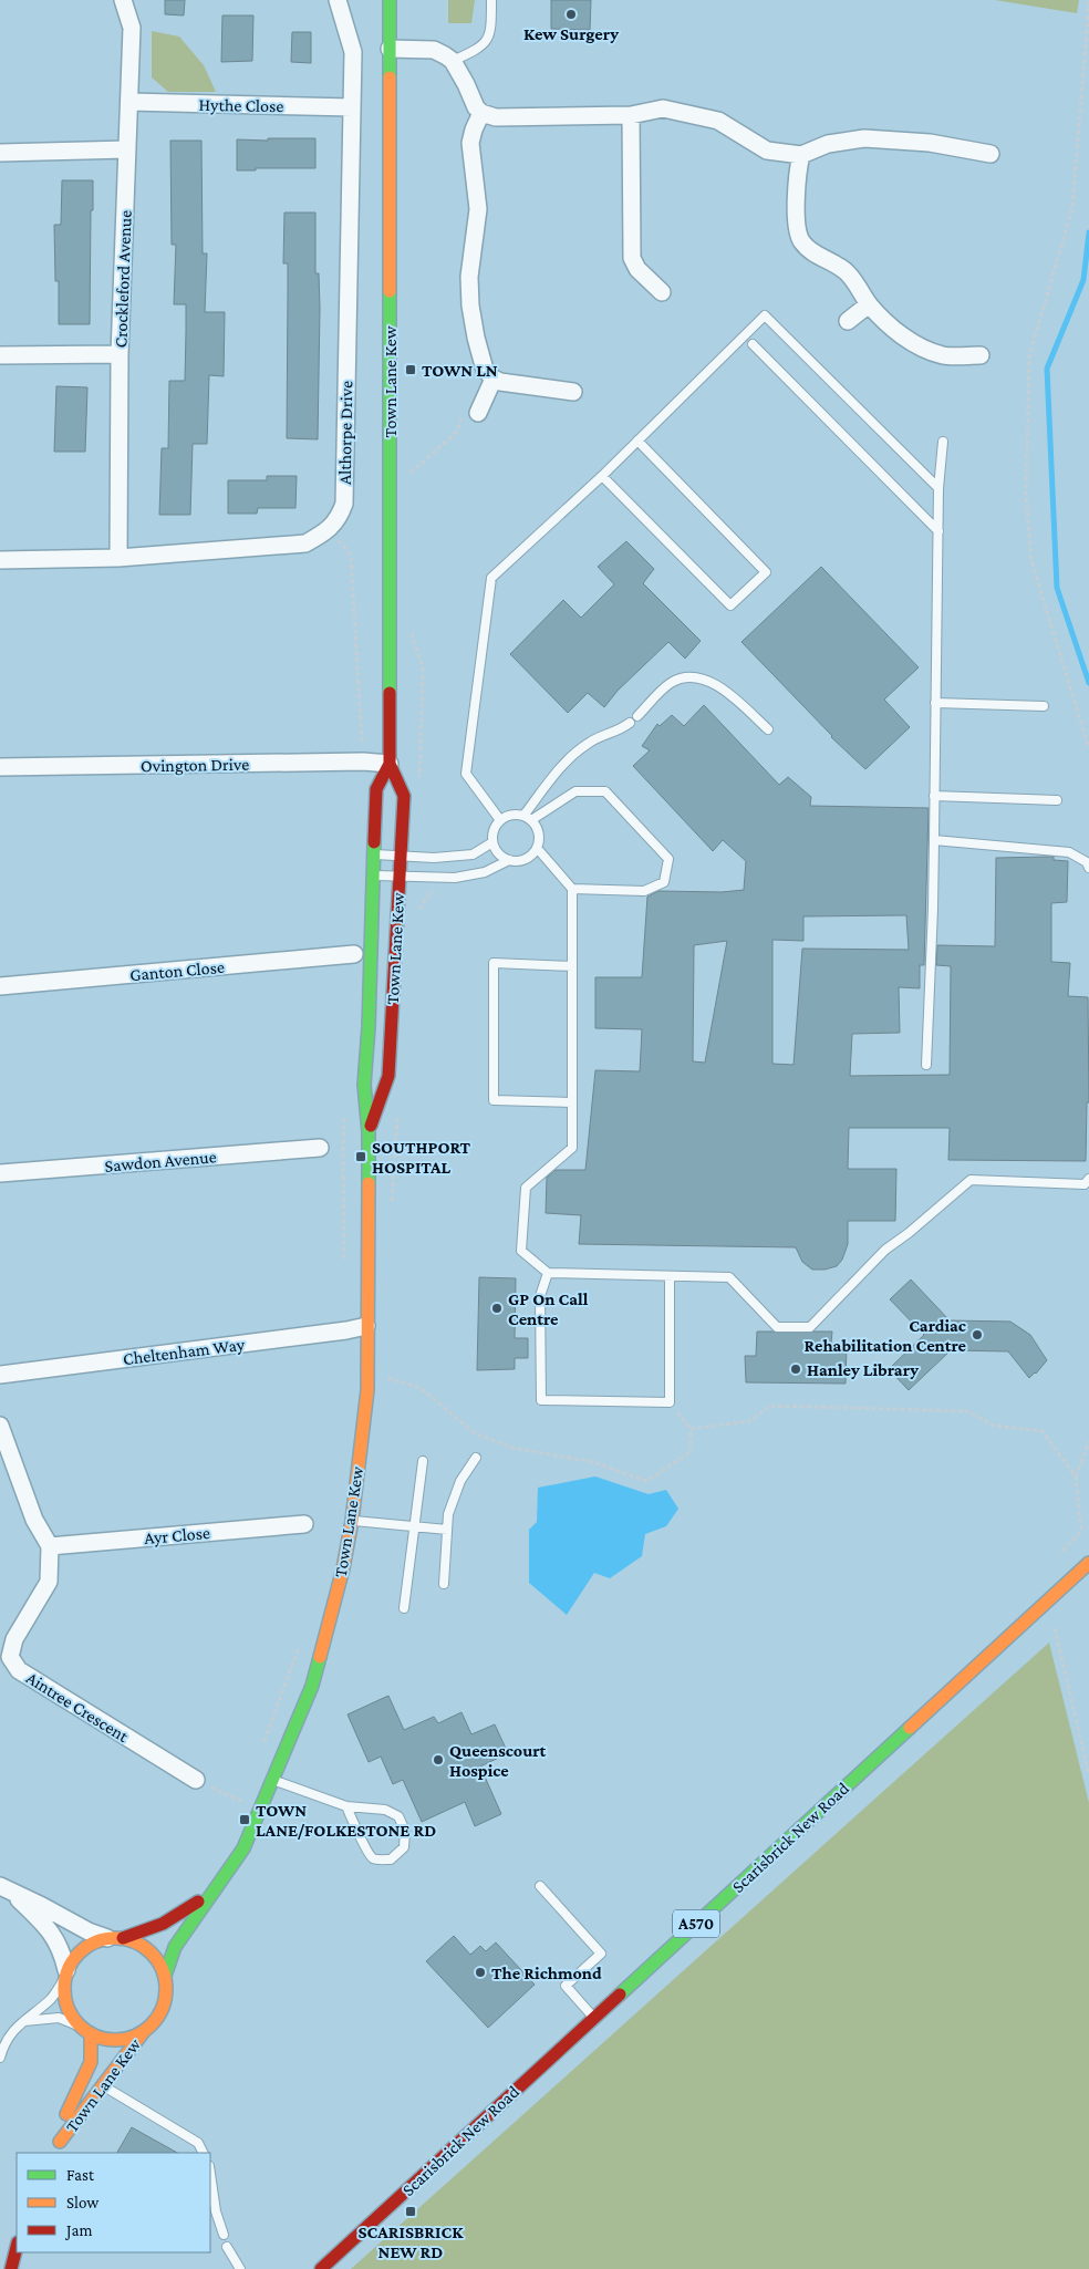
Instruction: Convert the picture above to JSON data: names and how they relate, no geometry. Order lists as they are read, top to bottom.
{
  "streets": {
    "main road": ["Town Lane Kew", "Scarisbrick New Road", "A570"],
    "street": [
      "Hythe Close",
      "Crockleford Avenue",
      "Althorpe Drive",
      "Ovington Drive",
      "Ganton Close",
      "Sawdon Avenue",
      "Cheltenham Way",
      "Ayr Close",
      "Aintree Crescent"
    ]
  },
  "crossings": [
    ["Hythe Close", "Crockleford Avenue"],
    ["Hythe Close", "Althorpe Drive"],
    ["Crockleford Avenue", "Althorpe Drive"],
    ["Town Lane Kew", "Ovington Drive"],
    ["Town Lane Kew", "Cheltenham Way"],
    ["Ayr Close", "Aintree Crescent"]
  ],
  "places": {
    "other": [
      "Kew Surgery",
      "GP On Call Centre",
      "Cardiac Rehabilitation Centre",
      "Hanley Library",
      "Queenscourt Hospice",
      "The Richmond"
    ],
    "transit": [
      "TOWN LN",
      "SOUTHPORT HOSPITAL",
      "TOWN LANE/FOLKESTONE RD",
      "SCARISBRICK NEW RD"
    ]
  },
  "legend": ["Fast", "Slow", "Jam"]
}
